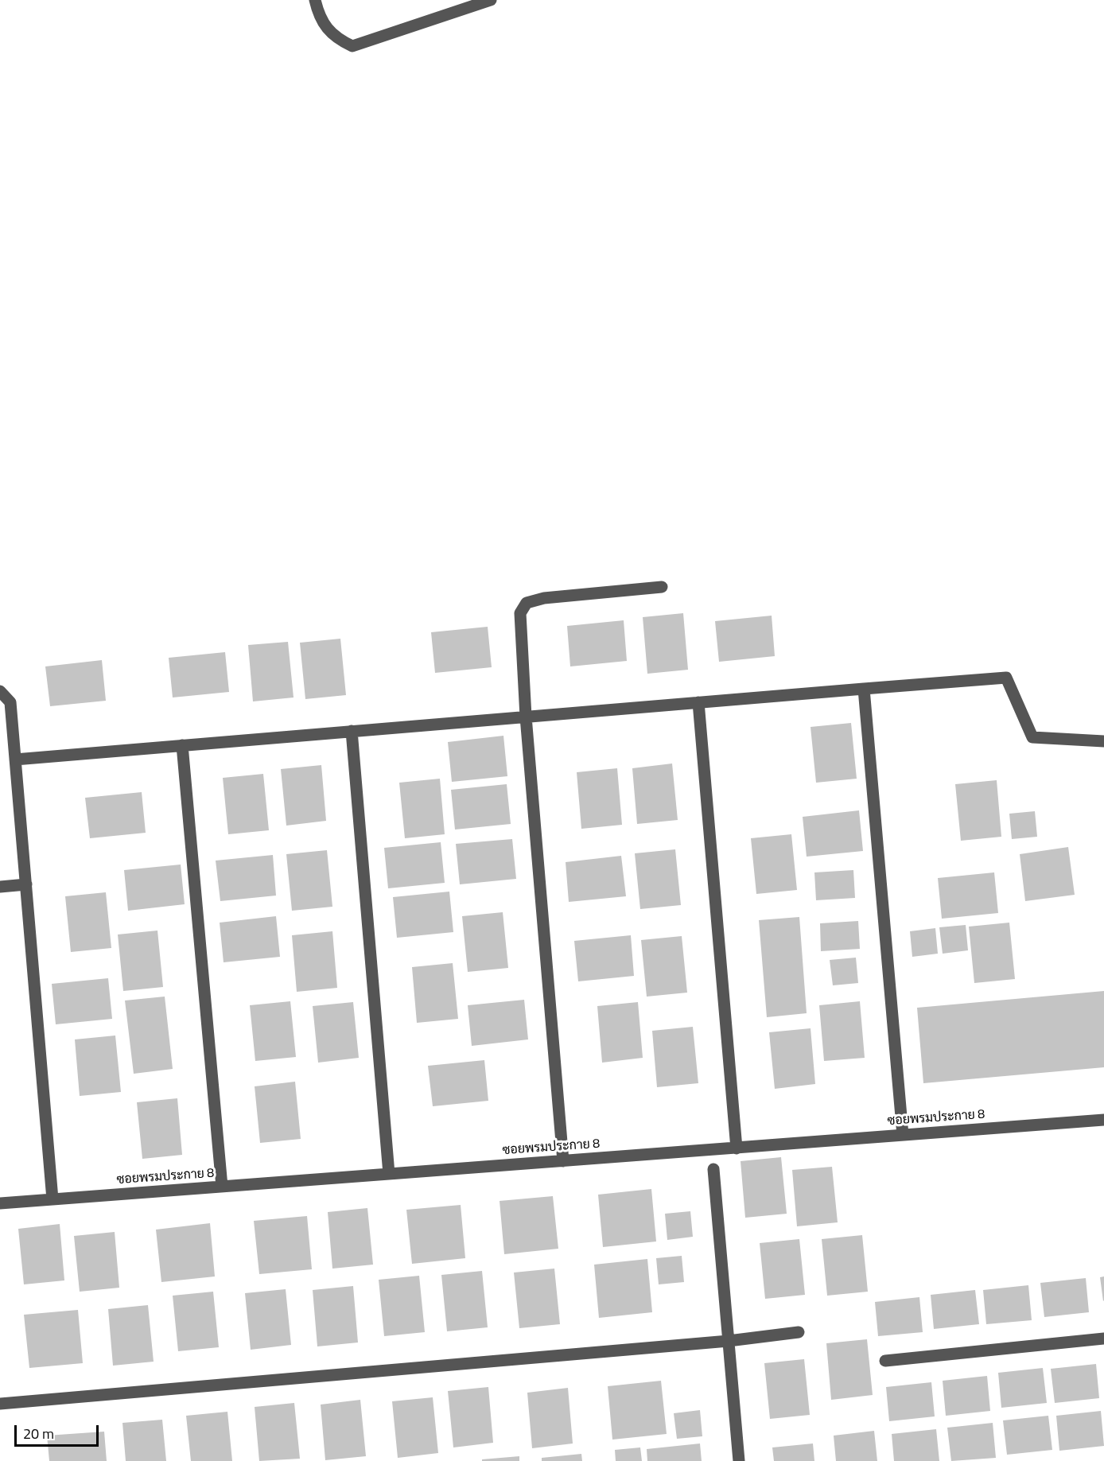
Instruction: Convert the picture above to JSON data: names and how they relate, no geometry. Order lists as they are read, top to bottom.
{
  "streets": {
    "street": ["ซอยพรมประกาย 8"]
  },
  "scale_bar": "20 m"
}
